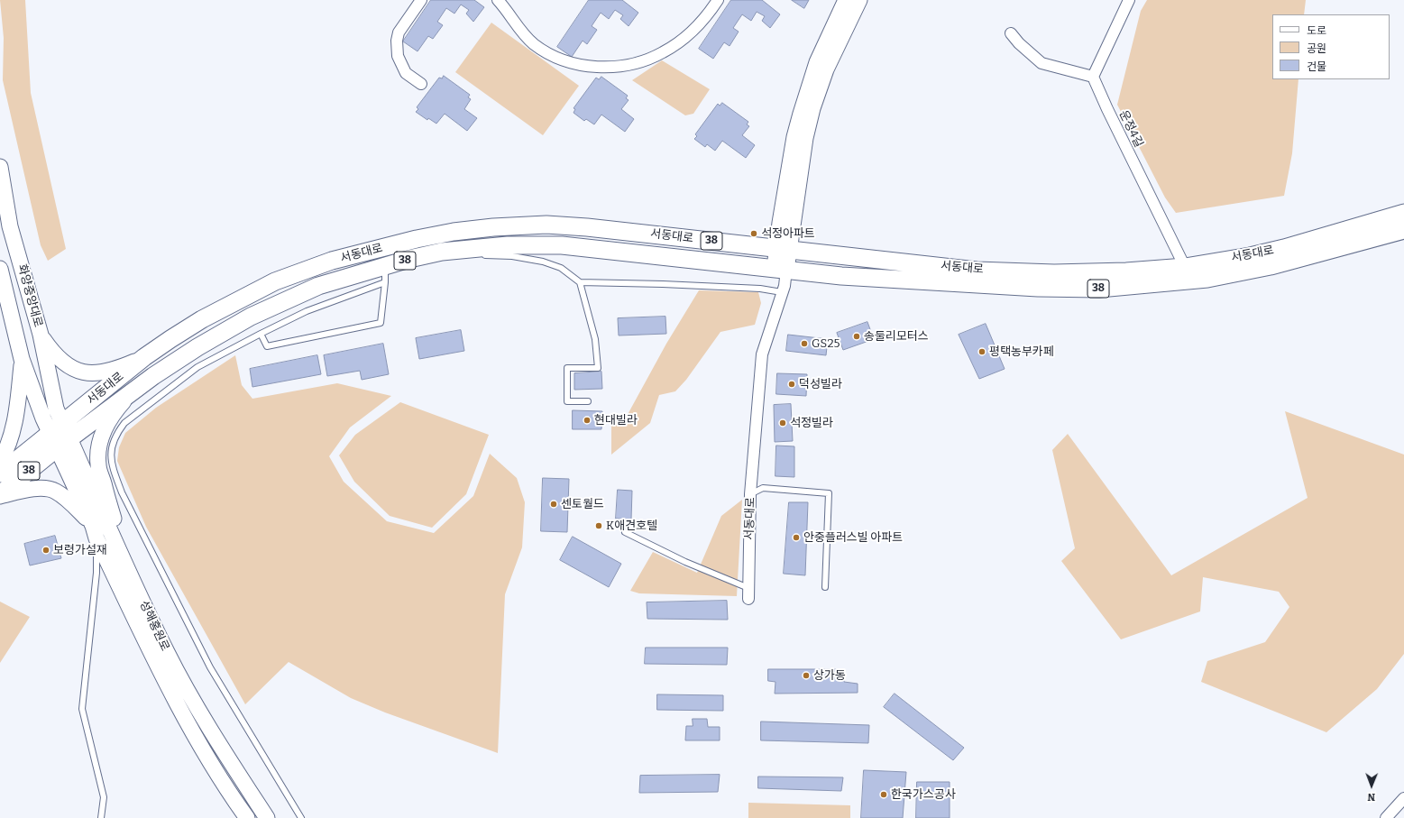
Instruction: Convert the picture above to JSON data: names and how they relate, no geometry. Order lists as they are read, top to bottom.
{
  "streets": {
    "main road": [
      "서동대로",
      "38",
      "화양중앙대로",
      "성해홍원로"
    ],
    "street": ["운정4길"]
  },
  "crossings": [
    ["운정4길", "서동대로"],
    ["서동대로", "화양중앙대로"],
    ["서동대로", "성해홍원로"],
    ["화양중앙대로", "성해홍원로"]
  ],
  "places": [
    "석정아파트",
    "송둘리모터스",
    "GS25",
    "평택농부카페",
    "덕성빌라",
    "현대빌라",
    "석정빌라",
    "센토월드",
    "K애견호텔",
    "안중플러스빌 아파트",
    "보령가설재",
    "상가동",
    "한국가스공사"
  ],
  "legend": ["도로", "공원", "건물"],
  "north": "bottom"
}
